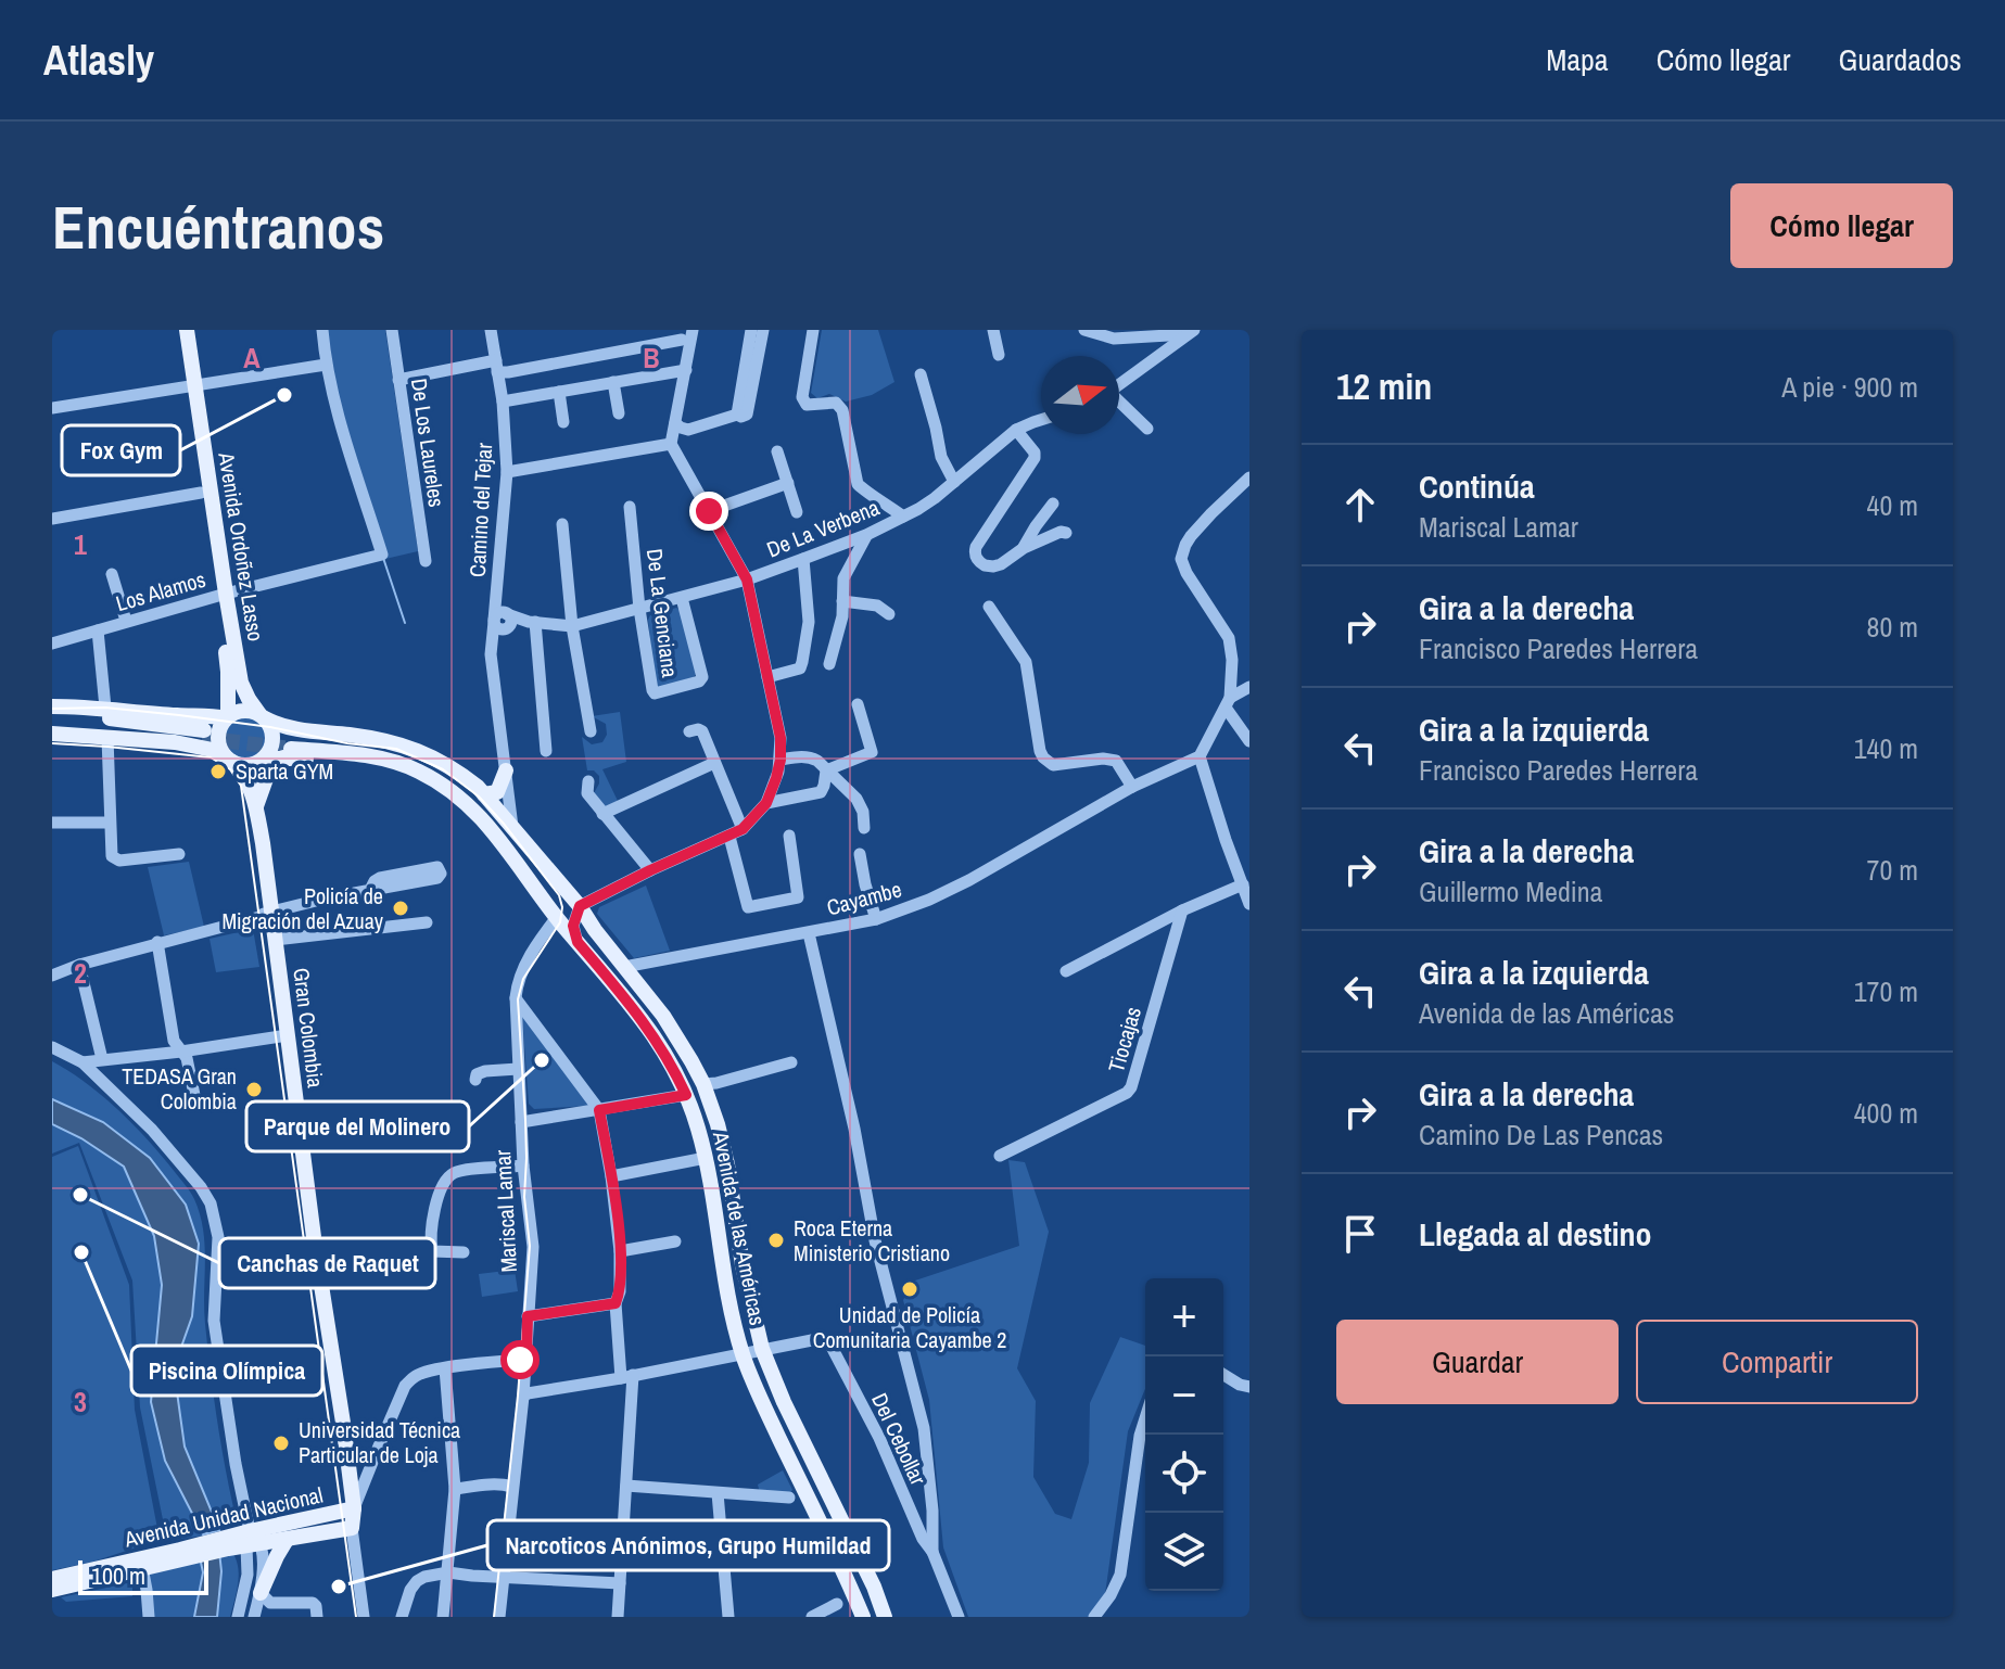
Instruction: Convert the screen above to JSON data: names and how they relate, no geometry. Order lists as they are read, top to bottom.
{
  "streets": {
    "main road": [
      "Avenida Ordoñez Lasso",
      "Gran Colombia",
      "Avenida de las Américas",
      "Avenida Unidad Nacional"
    ],
    "street": [
      "De Los Laureles",
      "Camino del Tejar",
      "De La Verbena",
      "Los Alamos",
      "De La Genciana",
      "Cayambe",
      "Tiocajas",
      "Mariscal Lamar",
      "Del Cebollar"
    ]
  },
  "crossings": [
    ["Camino del Tejar", "De La Verbena"],
    ["Camino del Tejar", "Avenida de las Américas"],
    ["De La Verbena", "De La Genciana"],
    ["Avenida Ordoñez Lasso", "Los Alamos"],
    ["Avenida Ordoñez Lasso", "Gran Colombia"],
    ["Avenida Ordoñez Lasso", "Avenida de las Américas"],
    ["Cayambe", "Del Cebollar"],
    ["Gran Colombia", "Avenida de las Américas"],
    ["Gran Colombia", "Avenida Unidad Nacional"],
    ["Mariscal Lamar", "Avenida de las Américas"],
    ["Avenida de las Américas", "Del Cebollar"]
  ],
  "places": [
    "Fox Gym",
    "Sparta GYM",
    "Policía de Migración del Azuay",
    "Parque del Molinero",
    "TEDASA Gran Colombia",
    "Canchas de Raquet",
    "Roca Eterna Ministerio Cristiano",
    "Piscina Olímpica",
    "Unidad de Policía Comunitaria Cayambe 2",
    "Universidad Técnica Particular de Loja",
    "Narcoticos Anónimos, Grupo Humildad"
  ],
  "scale_bar": "100 m",
  "north": "right",
  "page": {
    "header": "Atlasly",
    "nav": ["Mapa", "Cómo llegar", "Guardados"],
    "buttons": [
      "Cómo llegar",
      ["Guardar", "Compartir"]
    ],
    "title": "Encuéntranos",
    "heading": ["12 min", "A pie · 900 m"],
    "list": [
      ["Continúa", "Mariscal Lamar", "40 m"],
      ["Gira a la derecha", "Francisco Paredes Herrera", "80 m"],
      ["Gira a la izquierda", "Francisco Paredes Herrera", "140 m"],
      ["Gira a la derecha", "Guillermo Medina", "70 m"],
      ["Gira a la izquierda", "Avenida de las Américas", "170 m"],
      ["Gira a la derecha", "Camino De Las Pencas", "400 m"],
      "Llegada al destino"
    ],
    "map_buttons": ["+", "−"],
    "scale": "100 m"
  },
  "grid": {
    "columns": ["A", "B"],
    "rows": ["1", "2", "3"]
  }
}
